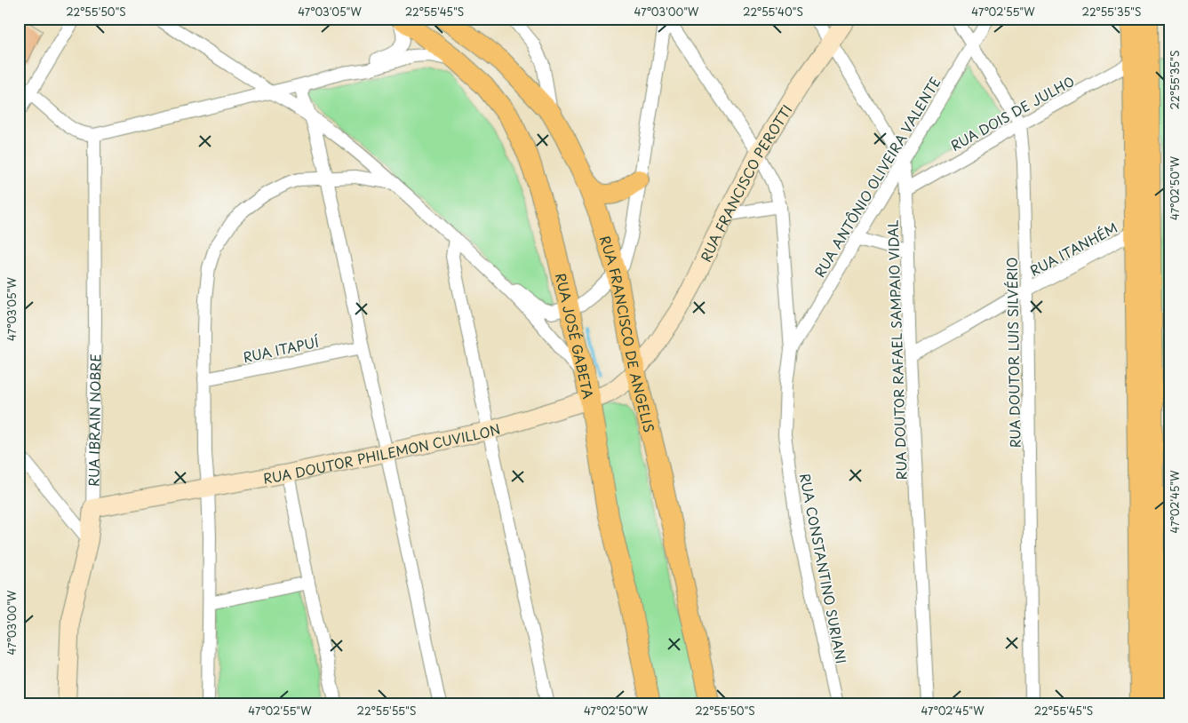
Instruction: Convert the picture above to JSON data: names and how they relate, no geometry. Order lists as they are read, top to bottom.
{
  "streets": {
    "main road": ["RUA FRANCISCO DE ANGELIS", "RUA JOSÉ GABETA"],
    "street": [
      "RUA DOIS DE JULHO",
      "RUA ANTÔNIO OLIVEIRA VALENTE",
      "RUA FRANCISCO PEROTTI",
      "RUA ITANHÉM",
      "RUA ITAPUÍ",
      "RUA DOUTOR RAFAEL SAMPAIO VIDAL",
      "RUA DOUTOR LUIS SILVÉRIO",
      "RUA IBRAIN NOBRE",
      "RUA DOUTOR PHILEMON CUVILLON",
      "RUA CONSTANTINO SURIANI"
    ]
  },
  "crossings": [
    ["RUA DOIS DE JULHO", "RUA DOUTOR RAFAEL SAMPAIO VIDAL"],
    ["RUA DOIS DE JULHO", "RUA DOUTOR LUIS SILVÉRIO"],
    ["RUA ANTÔNIO OLIVEIRA VALENTE", "RUA DOUTOR RAFAEL SAMPAIO VIDAL"],
    ["RUA ANTÔNIO OLIVEIRA VALENTE", "RUA DOUTOR LUIS SILVÉRIO"],
    ["RUA ANTÔNIO OLIVEIRA VALENTE", "RUA CONSTANTINO SURIANI"],
    ["RUA FRANCISCO PEROTTI", "RUA DOUTOR RAFAEL SAMPAIO VIDAL"],
    ["RUA FRANCISCO PEROTTI", "RUA DOUTOR PHILEMON CUVILLON"],
    ["RUA FRANCISCO PEROTTI", "RUA CONSTANTINO SURIANI"],
    ["RUA ITANHÉM", "RUA DOUTOR RAFAEL SAMPAIO VIDAL"],
    ["RUA ITANHÉM", "RUA DOUTOR LUIS SILVÉRIO"],
    ["RUA FRANCISCO DE ANGELIS", "RUA DOUTOR PHILEMON CUVILLON"],
    ["RUA JOSÉ GABETA", "RUA DOUTOR PHILEMON CUVILLON"],
    ["RUA IBRAIN NOBRE", "RUA DOUTOR PHILEMON CUVILLON"]
  ],
  "coordinates": [
    "22°55'50\"S",
    "47°03'05\"W",
    "22°55'45\"S",
    "47°03'00\"W",
    "22°55'40\"S",
    "47°02'55\"W",
    "22°55'35\"S",
    "47°02'50\"W",
    "47°02'45\"W",
    "22°55'55\"S"
  ]
}
